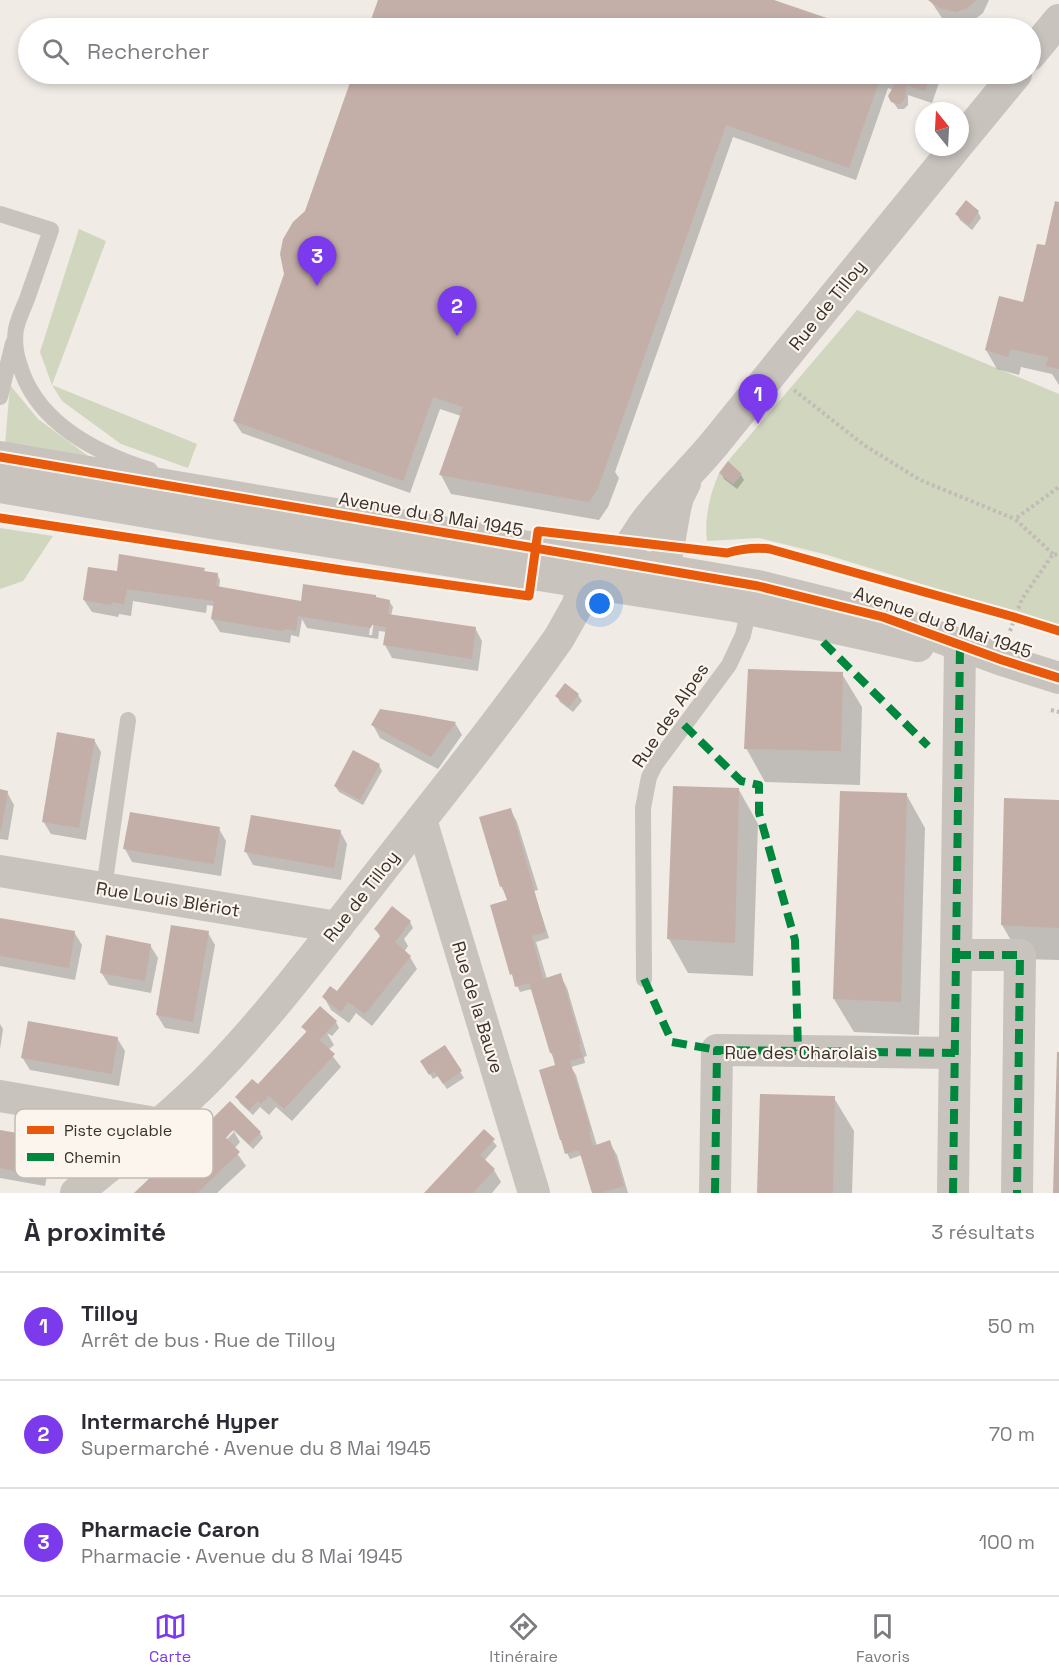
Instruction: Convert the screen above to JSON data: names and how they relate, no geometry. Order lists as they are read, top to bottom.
{
  "streets": {
    "street": [
      "Rue de Tilloy",
      "Avenue du 8 Mai 1945",
      "Rue Louis Blériot",
      "Rue de la Bauve",
      "Rue des Charolais"
    ],
    "lane": ["Rue des Alpes"]
  },
  "crossings": [
    ["Rue de Tilloy", "Avenue du 8 Mai 1945"],
    ["Rue de Tilloy", "Rue Louis Blériot"],
    ["Rue de Tilloy", "Rue de la Bauve"],
    ["Avenue du 8 Mai 1945", "Rue des Alpes"]
  ],
  "legend": ["Piste cyclable", "Chemin"],
  "north": "top",
  "page": {
    "search": "Rechercher",
    "pins": ["3", "2", "1"],
    "heading": ["À proximité", "3 résultats"],
    "list": [
      {
        "mark": "1",
        "name": "Tilloy",
        "note": "Arrêt de bus · Rue de Tilloy",
        "value": "50 m"
      },
      {
        "mark": "2",
        "name": "Intermarché Hyper",
        "note": "Supermarché · Avenue du 8 Mai 1945",
        "value": "70 m"
      },
      {
        "mark": "3",
        "name": "Pharmacie Caron",
        "note": "Pharmacie · Avenue du 8 Mai 1945",
        "value": "100 m"
      }
    ],
    "nav": ["Carte", "Itinéraire", "Favoris"]
  }
}
